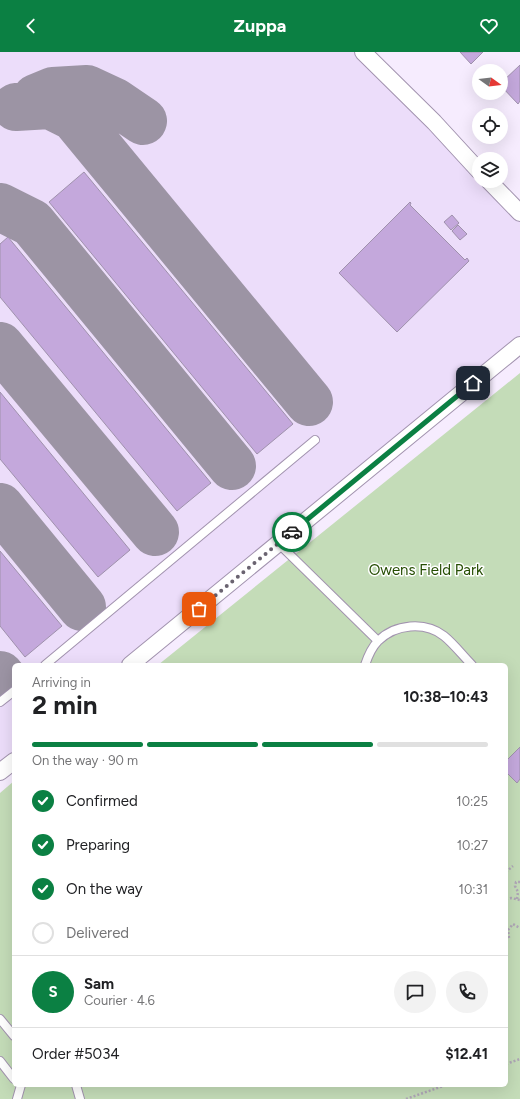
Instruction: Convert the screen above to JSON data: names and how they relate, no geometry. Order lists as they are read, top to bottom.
{
  "parks": ["Owens Field Park"],
  "north": "right",
  "page": {
    "header": "Zuppa",
    "heading": ["2 min", "Arriving in", "10:38–10:43"],
    "panel": [
      "Sam",
      "Courier · 4.6",
      "Order #5034",
      "$12.41"
    ],
    "bar": "On the way · 90 m",
    "list": [
      ["Confirmed", "10:25"],
      ["Preparing", "10:27"],
      ["On the way", "10:31"],
      "Delivered"
    ],
    "round": "S"
  }
}
